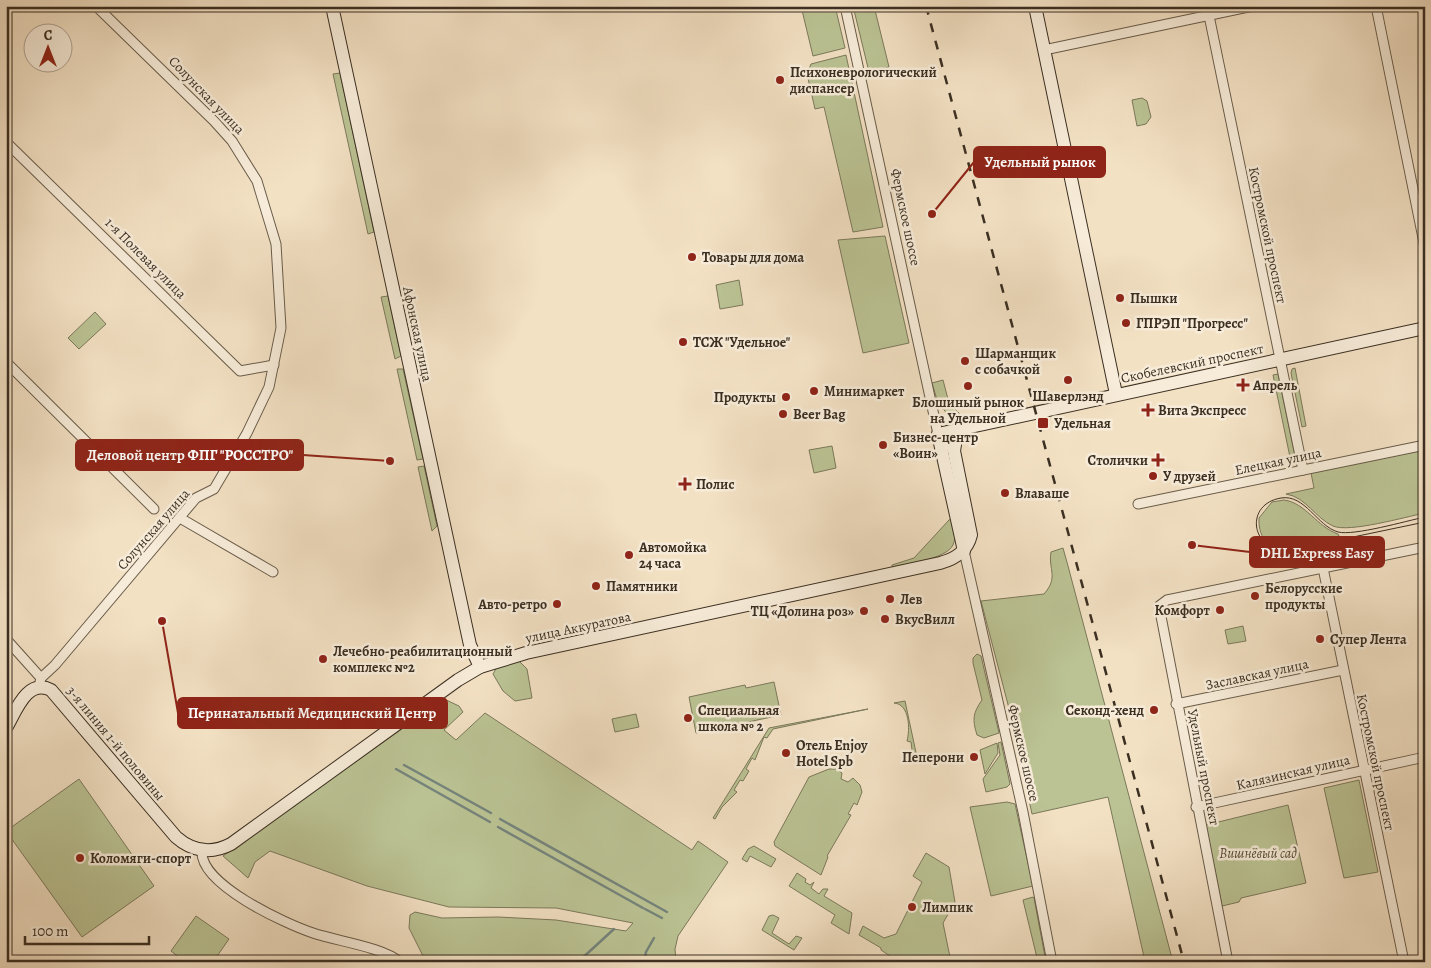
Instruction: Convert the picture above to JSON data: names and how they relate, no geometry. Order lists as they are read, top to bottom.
{
  "streets": {
    "street": [
      "Солунская улица",
      "Фермское шоссе",
      "Костромской проспект",
      "1-я Полевая улица",
      "Афонская улица",
      "Скобелевский проспект",
      "Елецкая улица",
      "улица Аккуратова",
      "Заславская улица",
      "3-я линия 1-й половины",
      "Удельный проспект",
      "Калязинская улица"
    ]
  },
  "crossings": [
    ["Солунская улица", "1-я Полевая улица"],
    ["Солунская улица", "3-я линия 1-й половины"],
    ["Фермское шоссе", "Скобелевский проспект"],
    ["Фермское шоссе", "улица Аккуратова"],
    ["Костромской проспект", "Скобелевский проспект"],
    ["Костромской проспект", "Елецкая улица"],
    ["Костромской проспект", "Заславская улица"],
    ["Костромской проспект", "Удельный проспект"],
    ["Костромской проспект", "Калязинская улица"],
    ["Афонская улица", "улица Аккуратова"],
    ["улица Аккуратова", "3-я линия 1-й половины"],
    ["Заславская улица", "Удельный проспект"],
    ["Удельный проспект", "Калязинская улица"]
  ],
  "parks": ["Вишнёвый сад"],
  "places": {
    "other": [
      "Психоневрологический диспансер",
      "Удельный рынок",
      "Товары для дома",
      "Пышки",
      "ГПРЭП \"Прогресс\"",
      "ТСЖ \"Удельное\"",
      "Шарманщик с собачкой",
      "Шаверлэнд",
      "Блошиный рынок на Удельной",
      "Минимаркет",
      "Продукты",
      "Beer Bag",
      "Бизнес-центр «Воин»",
      "Деловой центр ФПГ \"РОССТРО\"",
      "У друзей",
      "Влаваше",
      "DHL Express Easy",
      "Автомойка 24 часа",
      "Памятники",
      "Белорусские продукты",
      "Лев",
      "Авто-ретро",
      "Комфорт",
      "ТЦ «Долина роз»",
      "ВкусВилл",
      "Перинатальный Медицинский Центр",
      "Супер Лента",
      "Лечебно-реабилитационный комплекс №2",
      "Секонд-хенд",
      "Специальная школа № 2",
      "Отель Enjoy Hotel Spb",
      "Пеперони",
      "Коломяги-спорт",
      "Лимпик"
    ],
    "health": [
      "Апрель",
      "Вита Экспресс",
      "Столички",
      "Полис"
    ],
    "transit": ["Удельная"]
  },
  "scale_bar": "100 m",
  "north": "top"
}
